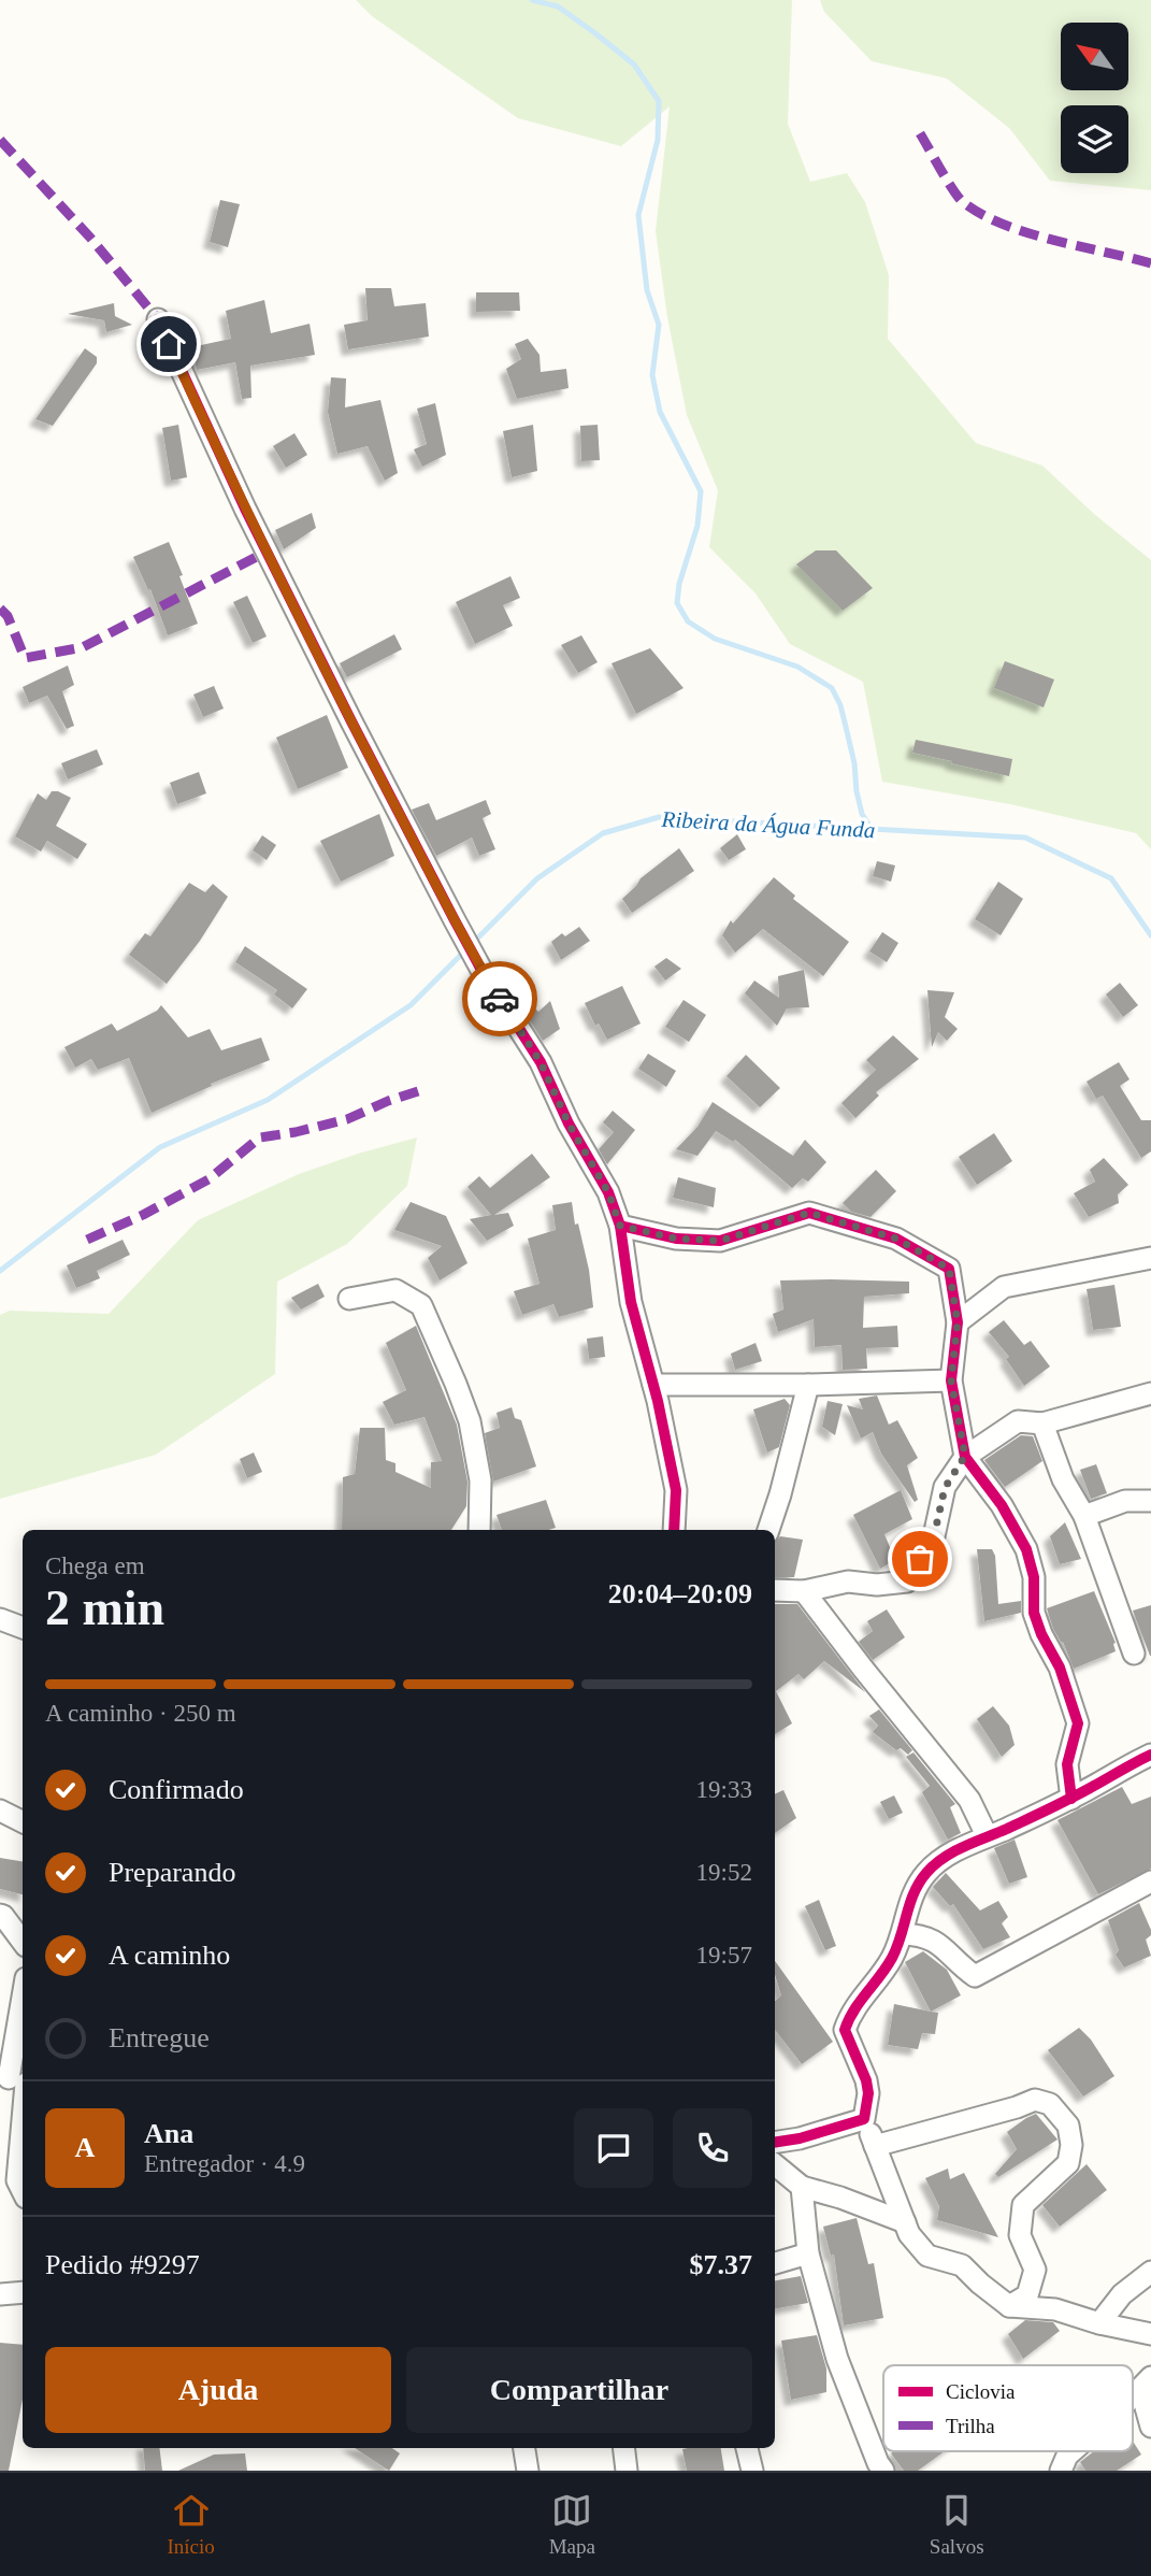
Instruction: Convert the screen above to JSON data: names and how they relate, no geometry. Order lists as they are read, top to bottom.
{
  "water": ["Ribeira da Água Funda"],
  "legend": ["Ciclovia", "Trilha"],
  "north": "top left",
  "page": {
    "heading": ["2 min", "Chega em", "20:04–20:09"],
    "panel": [
      "Ana",
      "Entregador · 4.9",
      "Pedido #9297",
      "$7.37"
    ],
    "bar": "A caminho · 250 m",
    "list": [
      ["Confirmado", "19:33"],
      ["Preparando", "19:52"],
      ["A caminho", "19:57"],
      "Entregue"
    ],
    "round": "A",
    "buttons": ["Ajuda", "Compartilhar"],
    "tabs": ["Início", "Mapa", "Salvos"]
  }
}
